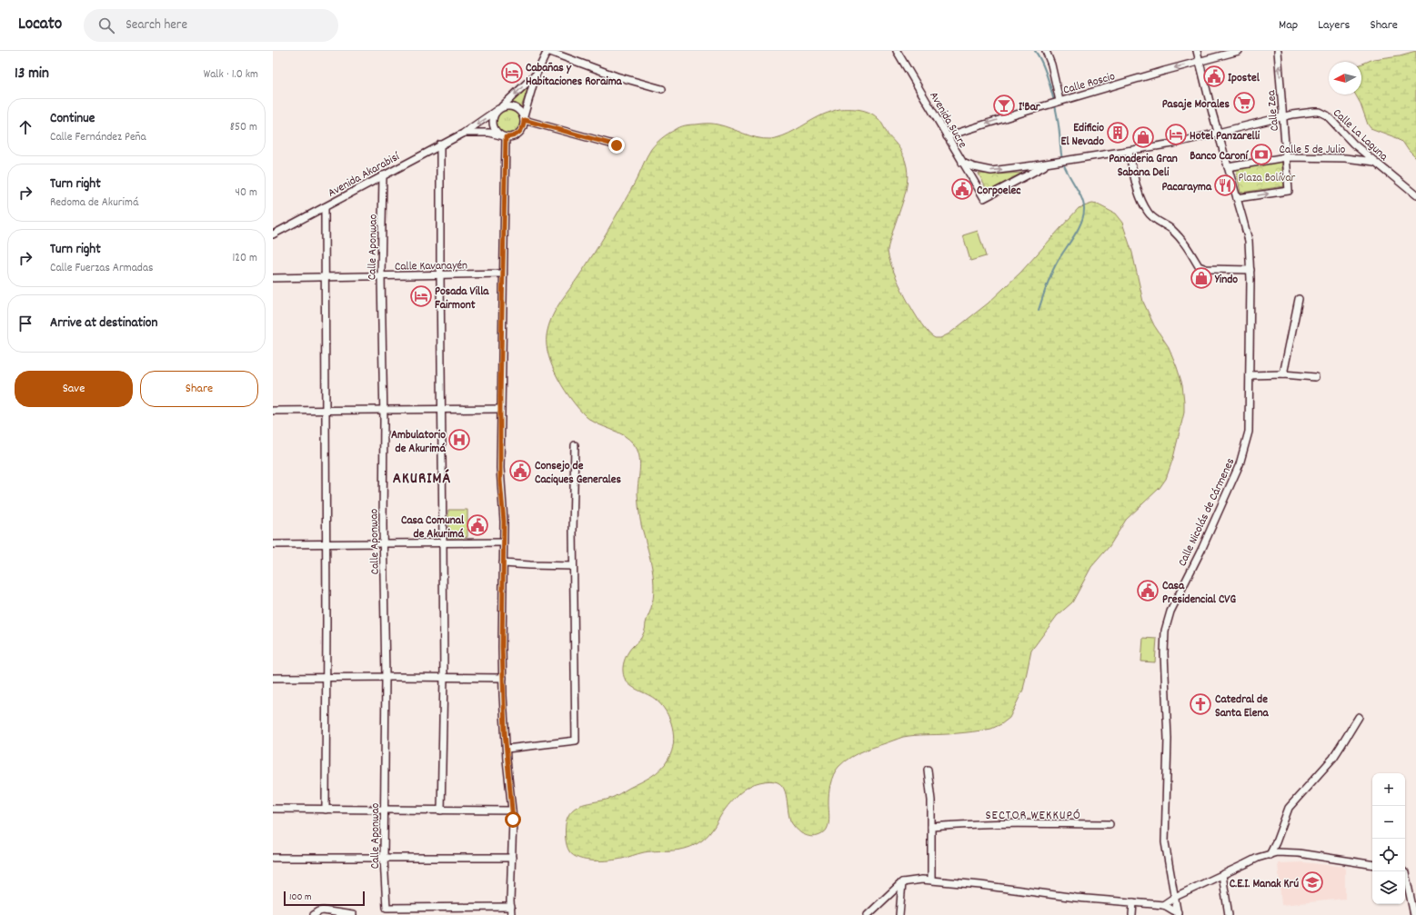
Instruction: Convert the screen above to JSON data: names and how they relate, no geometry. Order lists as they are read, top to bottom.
{
  "streets": {
    "street": [
      "Calle Roscio",
      "Calle Zea",
      "Avenida Sucre",
      "Calle La Laguna",
      "Calle 5 de Julio",
      "Avenida Akarabisí",
      "Calle Aponwao",
      "Calle Kavanayén",
      "Calle Nicolás de Cármenes"
    ]
  },
  "crossings": [
    ["Calle Roscio", "Avenida Sucre"],
    ["Calle Roscio", "Calle Nicolás de Cármenes"],
    ["Calle Zea", "Calle La Laguna"],
    ["Calle Zea", "Calle 5 de Julio"],
    ["Calle Zea", "Calle Nicolás de Cármenes"],
    ["Avenida Sucre", "Calle La Laguna"],
    ["Calle La Laguna", "Calle 5 de Julio"],
    ["Calle La Laguna", "Calle Nicolás de Cármenes"],
    ["Calle 5 de Julio", "Calle Nicolás de Cármenes"],
    ["Avenida Akarabisí", "Calle Aponwao"],
    ["Calle Aponwao", "Calle Kavanayén"]
  ],
  "one_way": ["Calle Roscio"],
  "districts": ["AKURIMÁ", "SECTOR WEKKUPÓ"],
  "parks": ["Plaza Bolívar"],
  "places": {
    "hotel": ["Cabañas y Habitaciones Roraima", "Hotel Panzarelli", "Posada Villa Fairmont"],
    "public building": [
      "Ipostel",
      "Corpoelec",
      "Consejo de Caciques Generales",
      "Casa Comunal de Akurimá",
      "Casa Presidencial CVG"
    ],
    "supermarket": ["Pasaje Morales"],
    "bar": ["I'Bar"],
    "building": ["Edificio El Nevado"],
    "shop": ["Panaderia Gran Sabana Deli", "Yindo"],
    "bank": ["Banco Caroní"],
    "restaurant": ["Pacarayma"],
    "hospital": ["Ambulatorio de Akurimá"],
    "church": ["Catedral de Santa Elena"],
    "school or university": ["C.E.I. Manak Krú"]
  },
  "scale_bar": "100 m",
  "north": "left",
  "page": {
    "header": "Locato",
    "search": "Search here",
    "nav": ["Map", "Layers", "Share"],
    "heading": ["13 min", "Walk · 1.0 km"],
    "list": [
      ["Continue", "Calle Fernández Peña", "850 m"],
      ["Turn right", "Redoma de Akurimá", "40 m"],
      ["Turn right", "Calle Fuerzas Armadas", "120 m"],
      "Arrive at destination"
    ],
    "buttons": ["Save", "Share"],
    "map_buttons": ["+", "−"],
    "scale": "100 m"
  }
}
